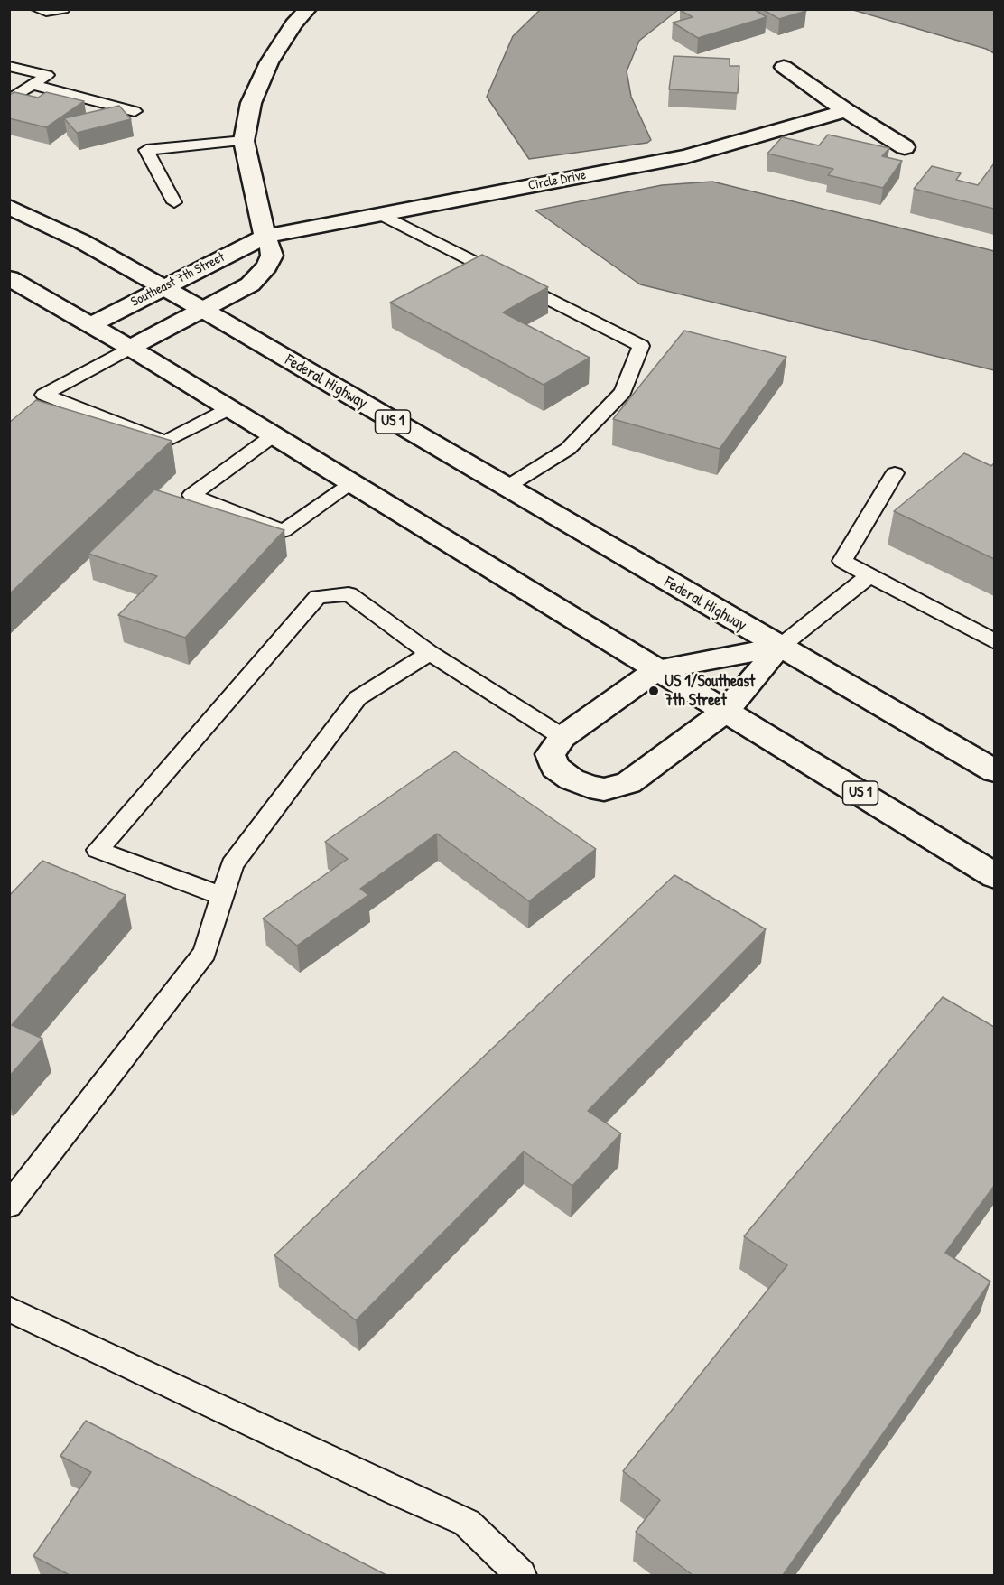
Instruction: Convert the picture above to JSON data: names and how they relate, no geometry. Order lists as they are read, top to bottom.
{
  "streets": {
    "street": [
      "Circle Drive",
      "Southeast 7th Street",
      "Federal Highway",
      "US 1"
    ]
  },
  "crossings": [
    ["Circle Drive", "Southeast 7th Street"],
    ["Southeast 7th Street", "Federal Highway"],
    ["Southeast 7th Street", "US 1"]
  ],
  "places": ["US 1/Southeast 7th Street"]
}
